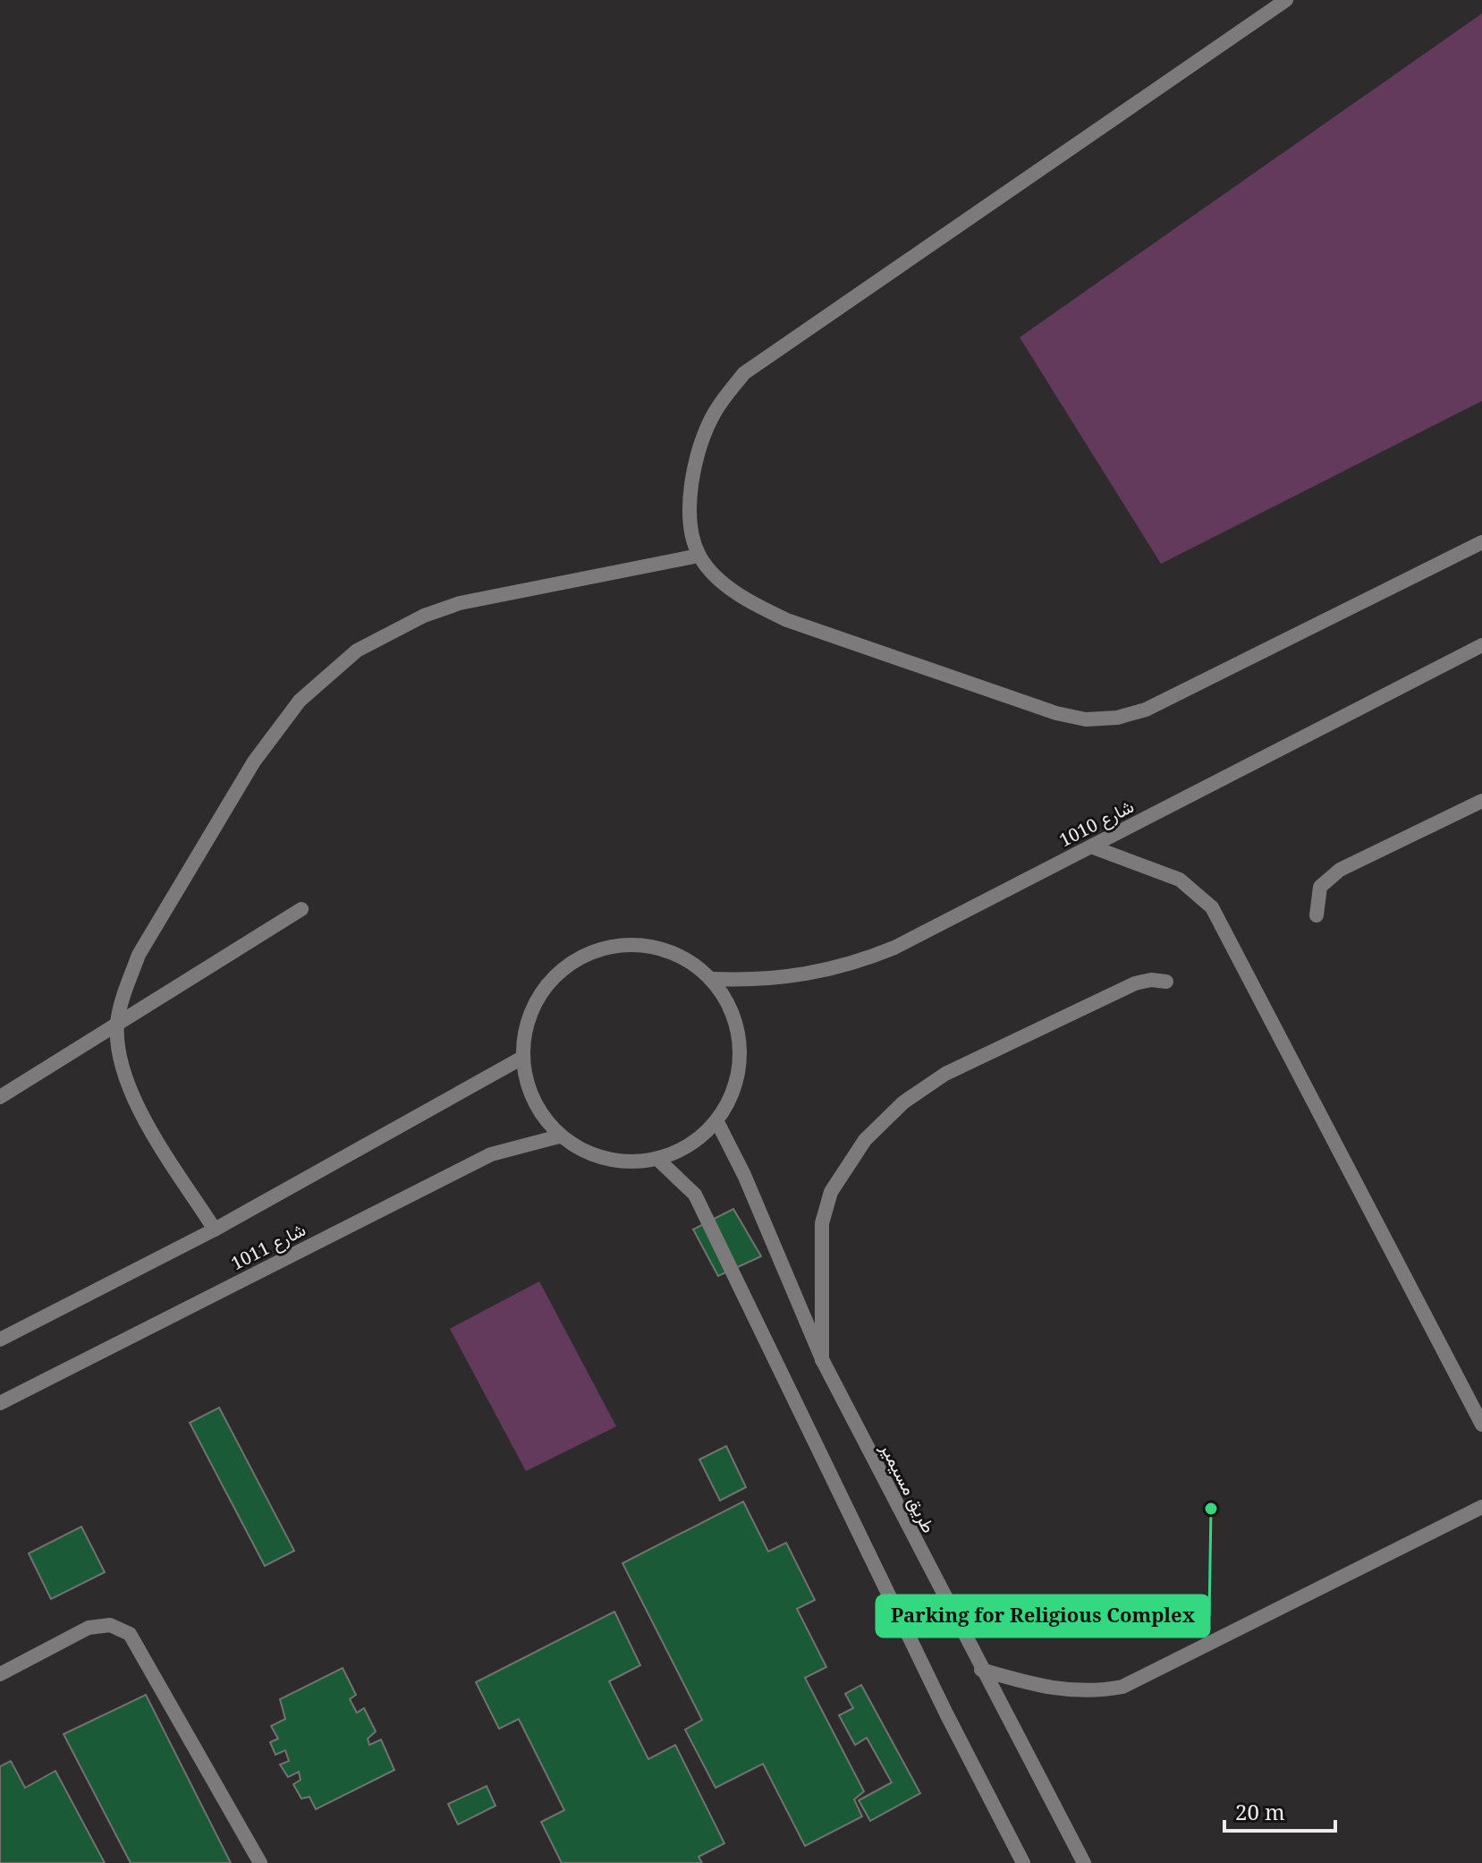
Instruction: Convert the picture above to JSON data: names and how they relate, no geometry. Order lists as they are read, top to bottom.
{
  "streets": {
    "street": ["شارع 1010", "شارع 1011", "طريق مسيمير"]
  },
  "crossings": [
    ["شارع 1010", "شارع 1011"],
    ["شارع 1010", "طريق مسيمير"],
    ["شارع 1011", "طريق مسيمير"]
  ],
  "places": ["Parking for Religious Complex"],
  "scale_bar": "20 m"
}
